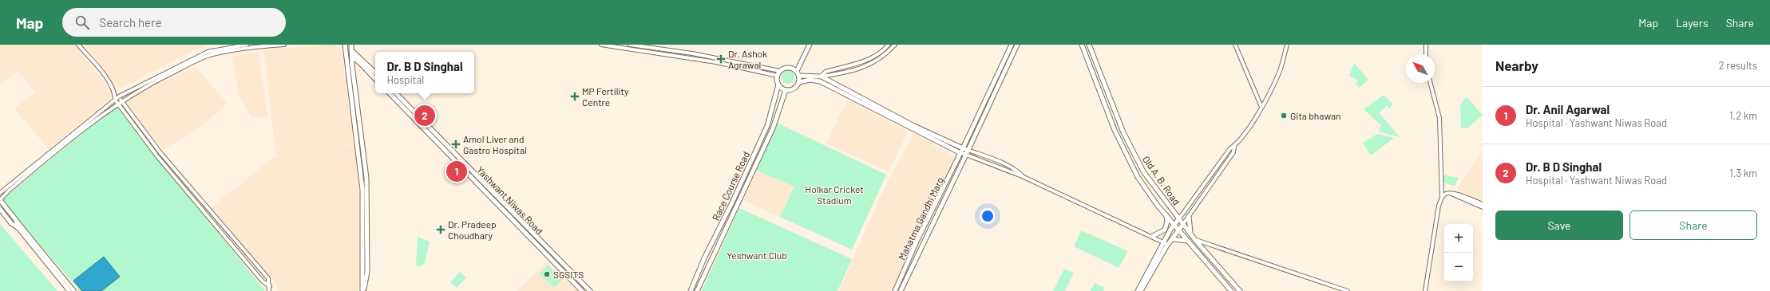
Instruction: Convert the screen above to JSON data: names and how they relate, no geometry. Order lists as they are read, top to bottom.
{
  "streets": {
    "main road": [
      "Old A. B. Road",
      "Race Course Road",
      "Yashwant Niwas Road",
      "Mahatma Gandhi Marg"
    ]
  },
  "parks": ["Holkar Cricket Stadium", "Yeshwant Club"],
  "places": {
    "health": [
      "Dr. Ashok Agrawal",
      "MP Fertility Centre",
      "Amol Liver and Gastro Hospital",
      "Dr. Pradeep Choudhary"
    ],
    "other": ["Gita bhawan", "SGSITS"]
  },
  "north": "top left",
  "page": {
    "header": "Map",
    "search": "Search here",
    "nav": ["Map", "Layers", "Share"],
    "heading": ["Nearby", "2 results"],
    "popup": ["Dr. B D Singhal", "Hospital"],
    "list": [
      {
        "mark": "1",
        "name": "Dr. Anil Agarwal",
        "note": "Hospital · Yashwant Niwas Road",
        "value": "1.2 km"
      },
      {
        "mark": "2",
        "name": "Dr. B D Singhal",
        "note": "Hospital · Yashwant Niwas Road",
        "value": "1.3 km"
      }
    ],
    "pins": ["2", "1"],
    "buttons": ["Save", "Share"],
    "map_buttons": ["+", "−"]
  }
}
